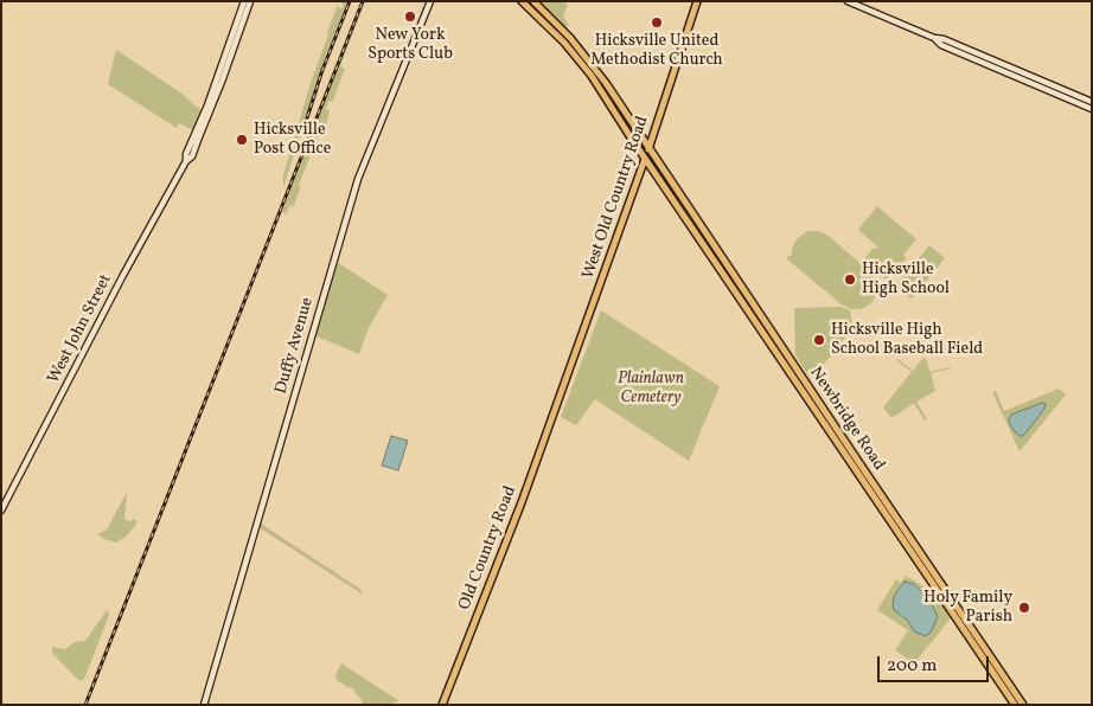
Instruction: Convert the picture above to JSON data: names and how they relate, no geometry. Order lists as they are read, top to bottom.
{
  "streets": {
    "main road": [
      "West Old Country Road",
      "West John Street",
      "Duffy Avenue",
      "Newbridge Road",
      "Old Country Road"
    ]
  },
  "crossings": [
    ["West Old Country Road", "Newbridge Road"],
    ["West Old Country Road", "Old Country Road"]
  ],
  "parks": ["Plainlawn Cemetery"],
  "places": [
    "New York Sports Club",
    "Hicksville United Methodist Church",
    "Hicksville Post Office",
    "Hicksville High School",
    "Hicksville High School Baseball Field",
    "Holy Family Parish"
  ],
  "scale_bar": "200 m"
}
